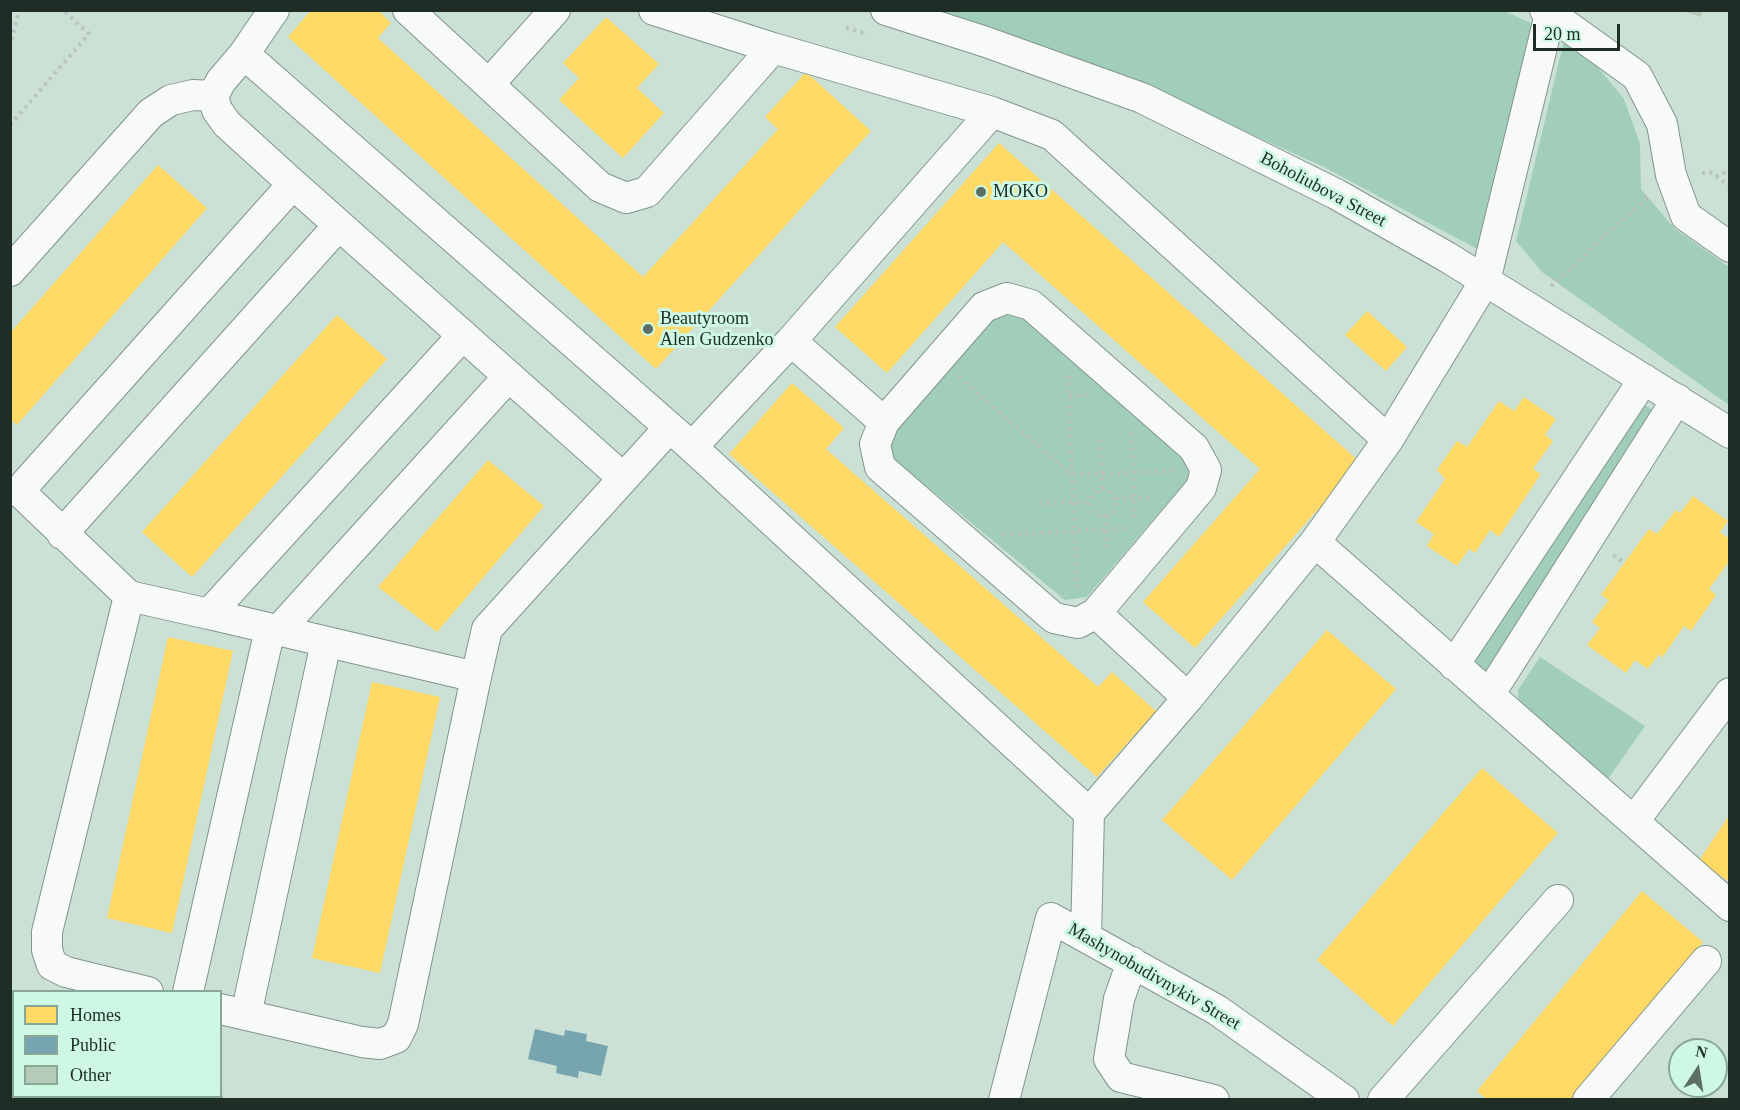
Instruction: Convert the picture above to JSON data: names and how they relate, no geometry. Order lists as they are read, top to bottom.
{
  "streets": {
    "street": ["Boholiubova Street", "Mashynobudivnykiv Street"]
  },
  "places": ["MOKO", "Beautyroom Alen Gudzenko"],
  "legend": ["Homes", "Public", "Other"],
  "scale_bar": "20 m",
  "north": "top"
}
